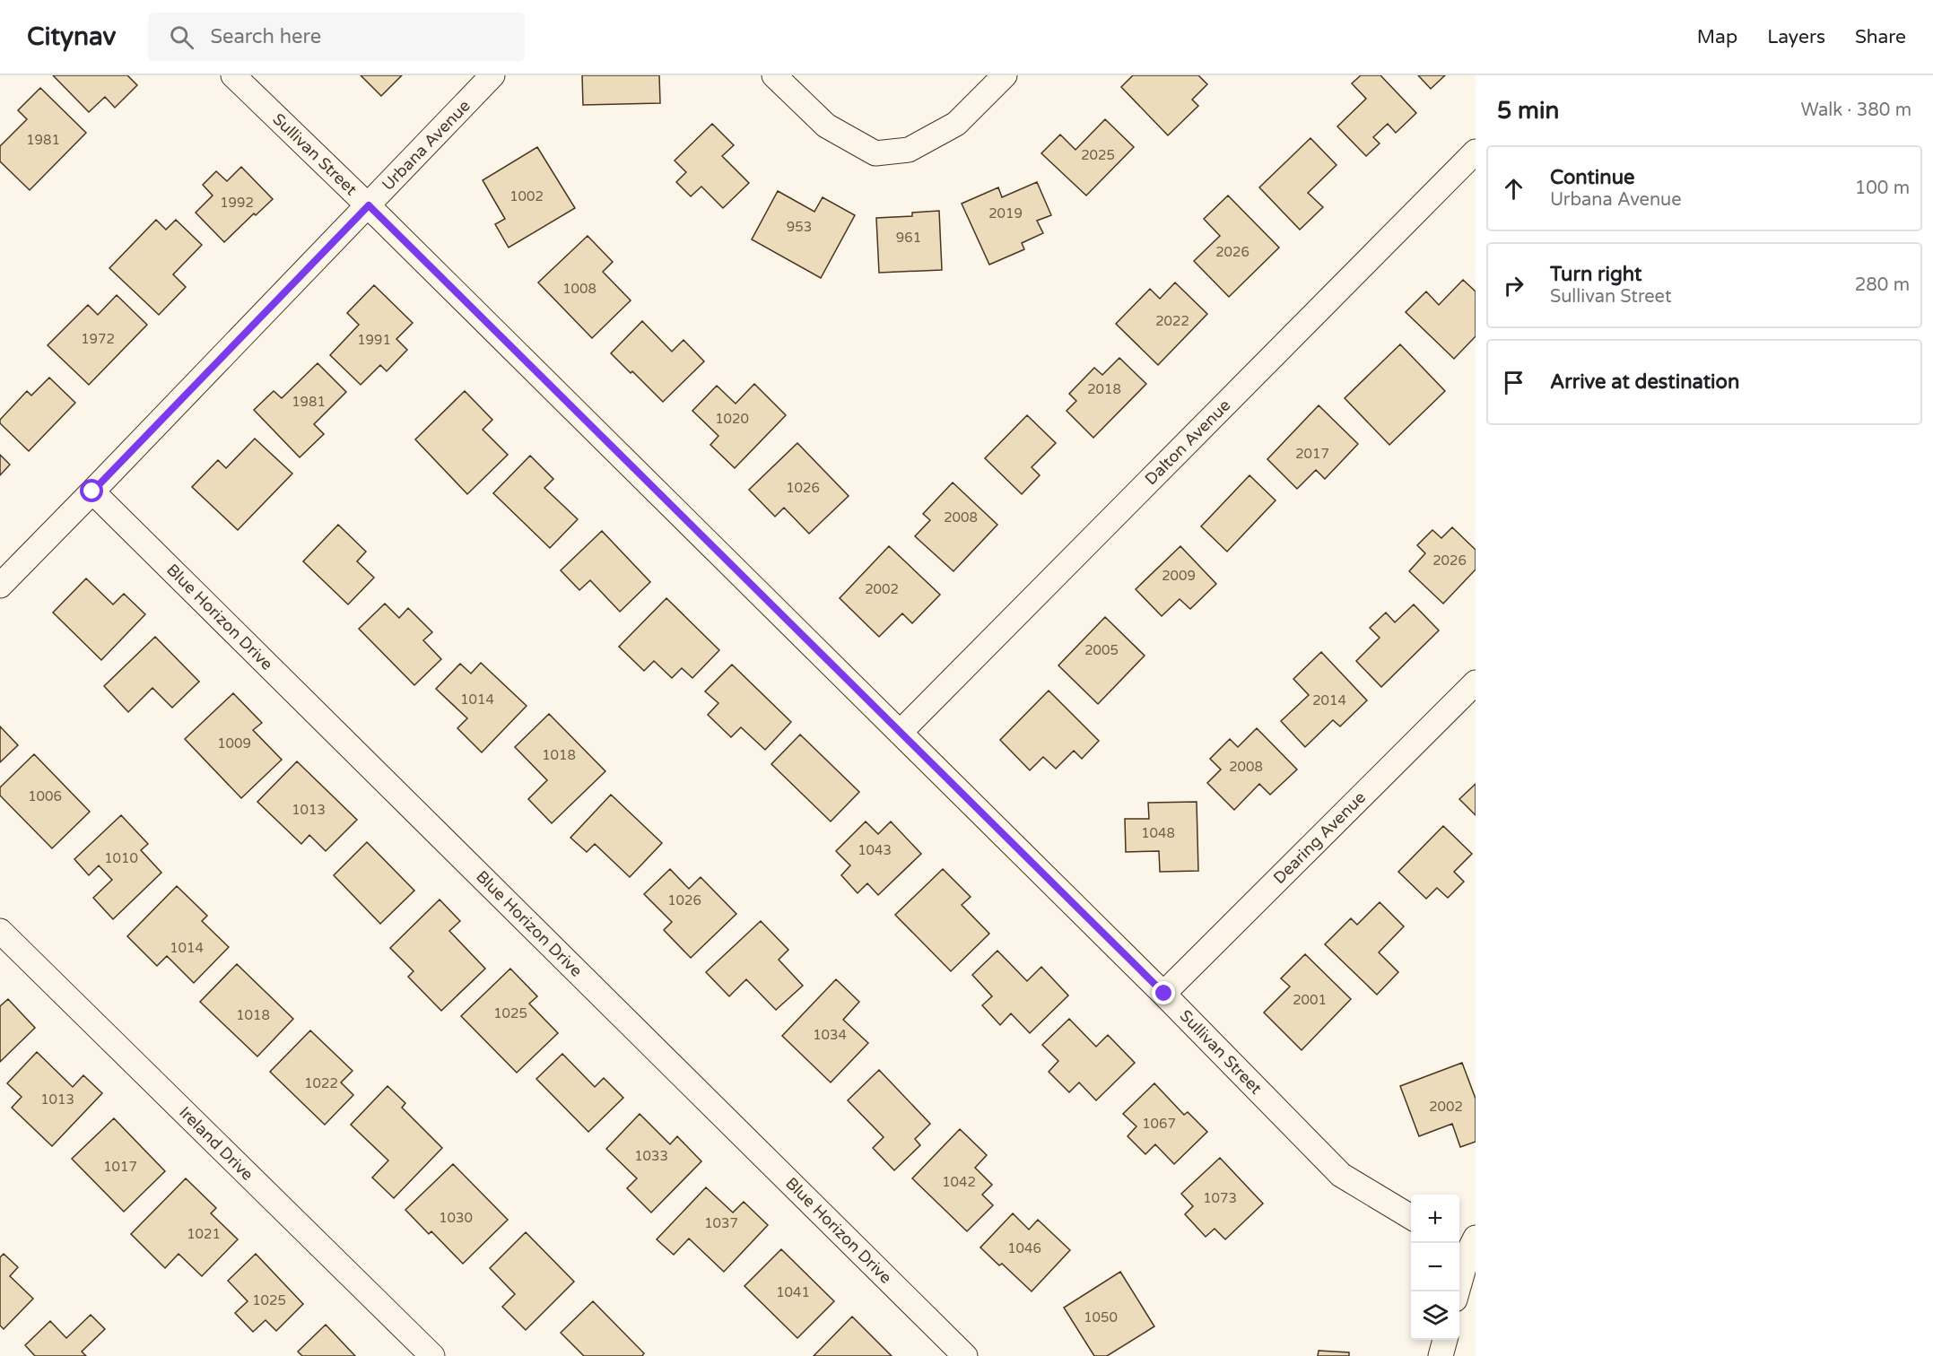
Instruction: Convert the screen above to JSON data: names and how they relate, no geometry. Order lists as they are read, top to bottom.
{
  "streets": {
    "street": [
      "Urbana Avenue",
      "Sullivan Street",
      "Dalton Avenue",
      "Blue Horizon Drive",
      "Dearing Avenue",
      "Ireland Drive"
    ]
  },
  "crossings": [
    ["Urbana Avenue", "Sullivan Street"],
    ["Urbana Avenue", "Blue Horizon Drive"],
    ["Sullivan Street", "Dalton Avenue"],
    ["Sullivan Street", "Dearing Avenue"]
  ],
  "house_numbers": [
    "1981",
    "2025",
    "1002",
    "1992",
    "2019",
    "953",
    "961",
    "2026",
    "1008",
    "2022",
    "1972",
    "1991",
    "2018",
    "1981",
    "1020",
    "2017",
    "1026",
    "2008",
    "2026",
    "2009",
    "2002",
    "2005",
    "1014",
    "2014",
    "1009",
    "1018",
    "2008",
    "1006",
    "1013",
    "1048",
    "1043",
    "1010",
    "1026",
    "1014",
    "2001",
    "1025",
    "1018",
    "1034",
    "1022",
    "1013",
    "2002",
    "1067",
    "1033",
    "1017",
    "1042",
    "1073",
    "1030",
    "1037",
    "1021",
    "1046",
    "1041",
    "1025",
    "1050"
  ],
  "page": {
    "header": "Citynav",
    "search": "Search here",
    "nav": ["Map", "Layers", "Share"],
    "heading": ["5 min", "Walk · 380 m"],
    "list": [
      ["Continue", "Urbana Avenue", "100 m"],
      ["Turn right", "Sullivan Street", "280 m"],
      "Arrive at destination"
    ],
    "map_buttons": ["+", "−"]
  }
}
